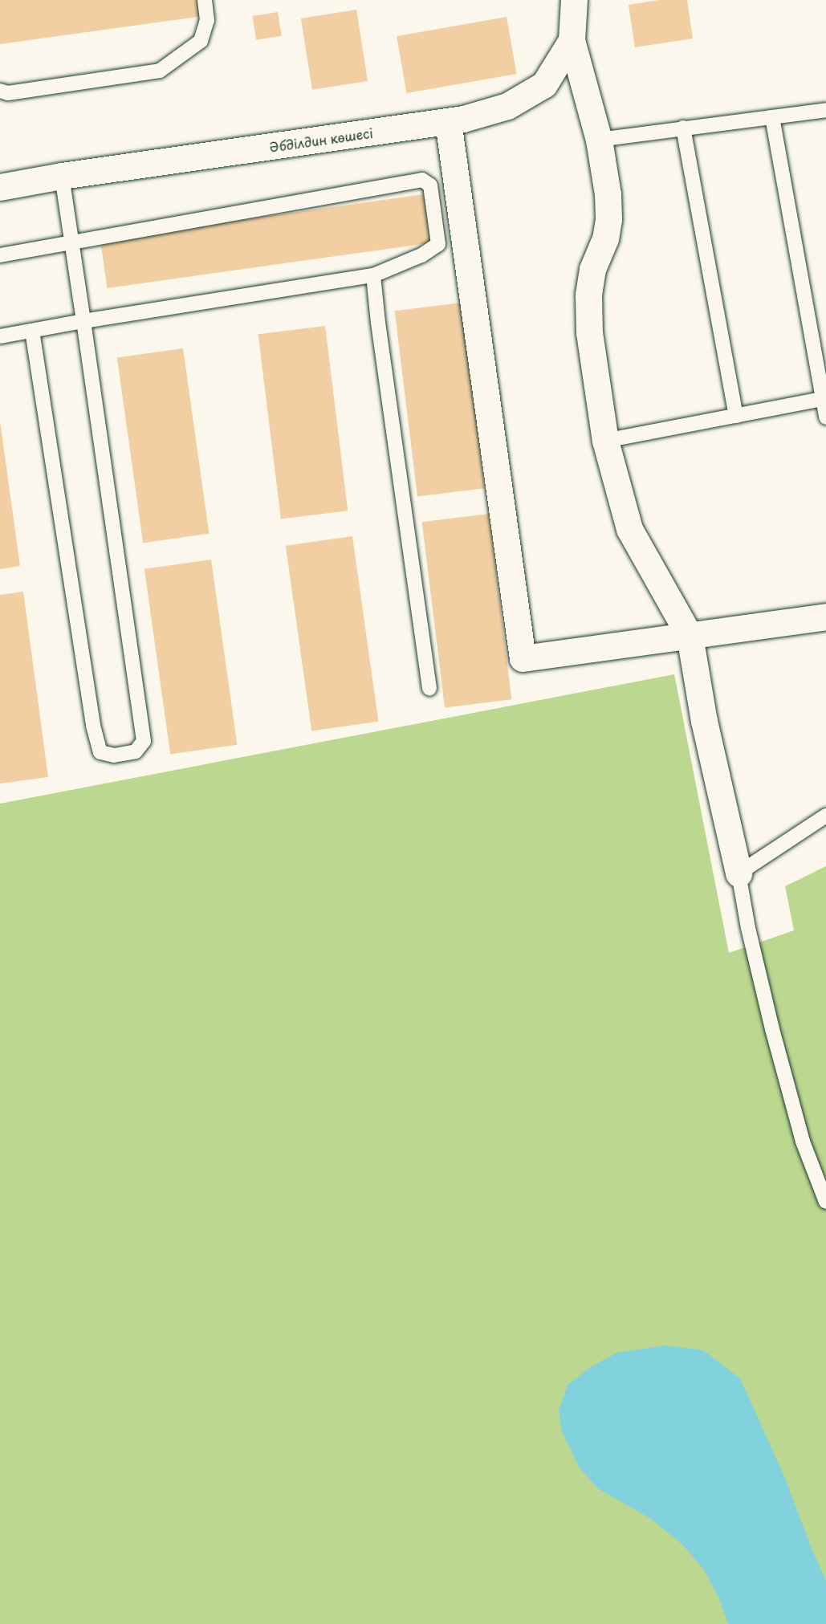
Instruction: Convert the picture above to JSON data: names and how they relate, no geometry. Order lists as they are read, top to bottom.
{
  "streets": {
    "street": ["Әбділдин көшесі"]
  }
}
